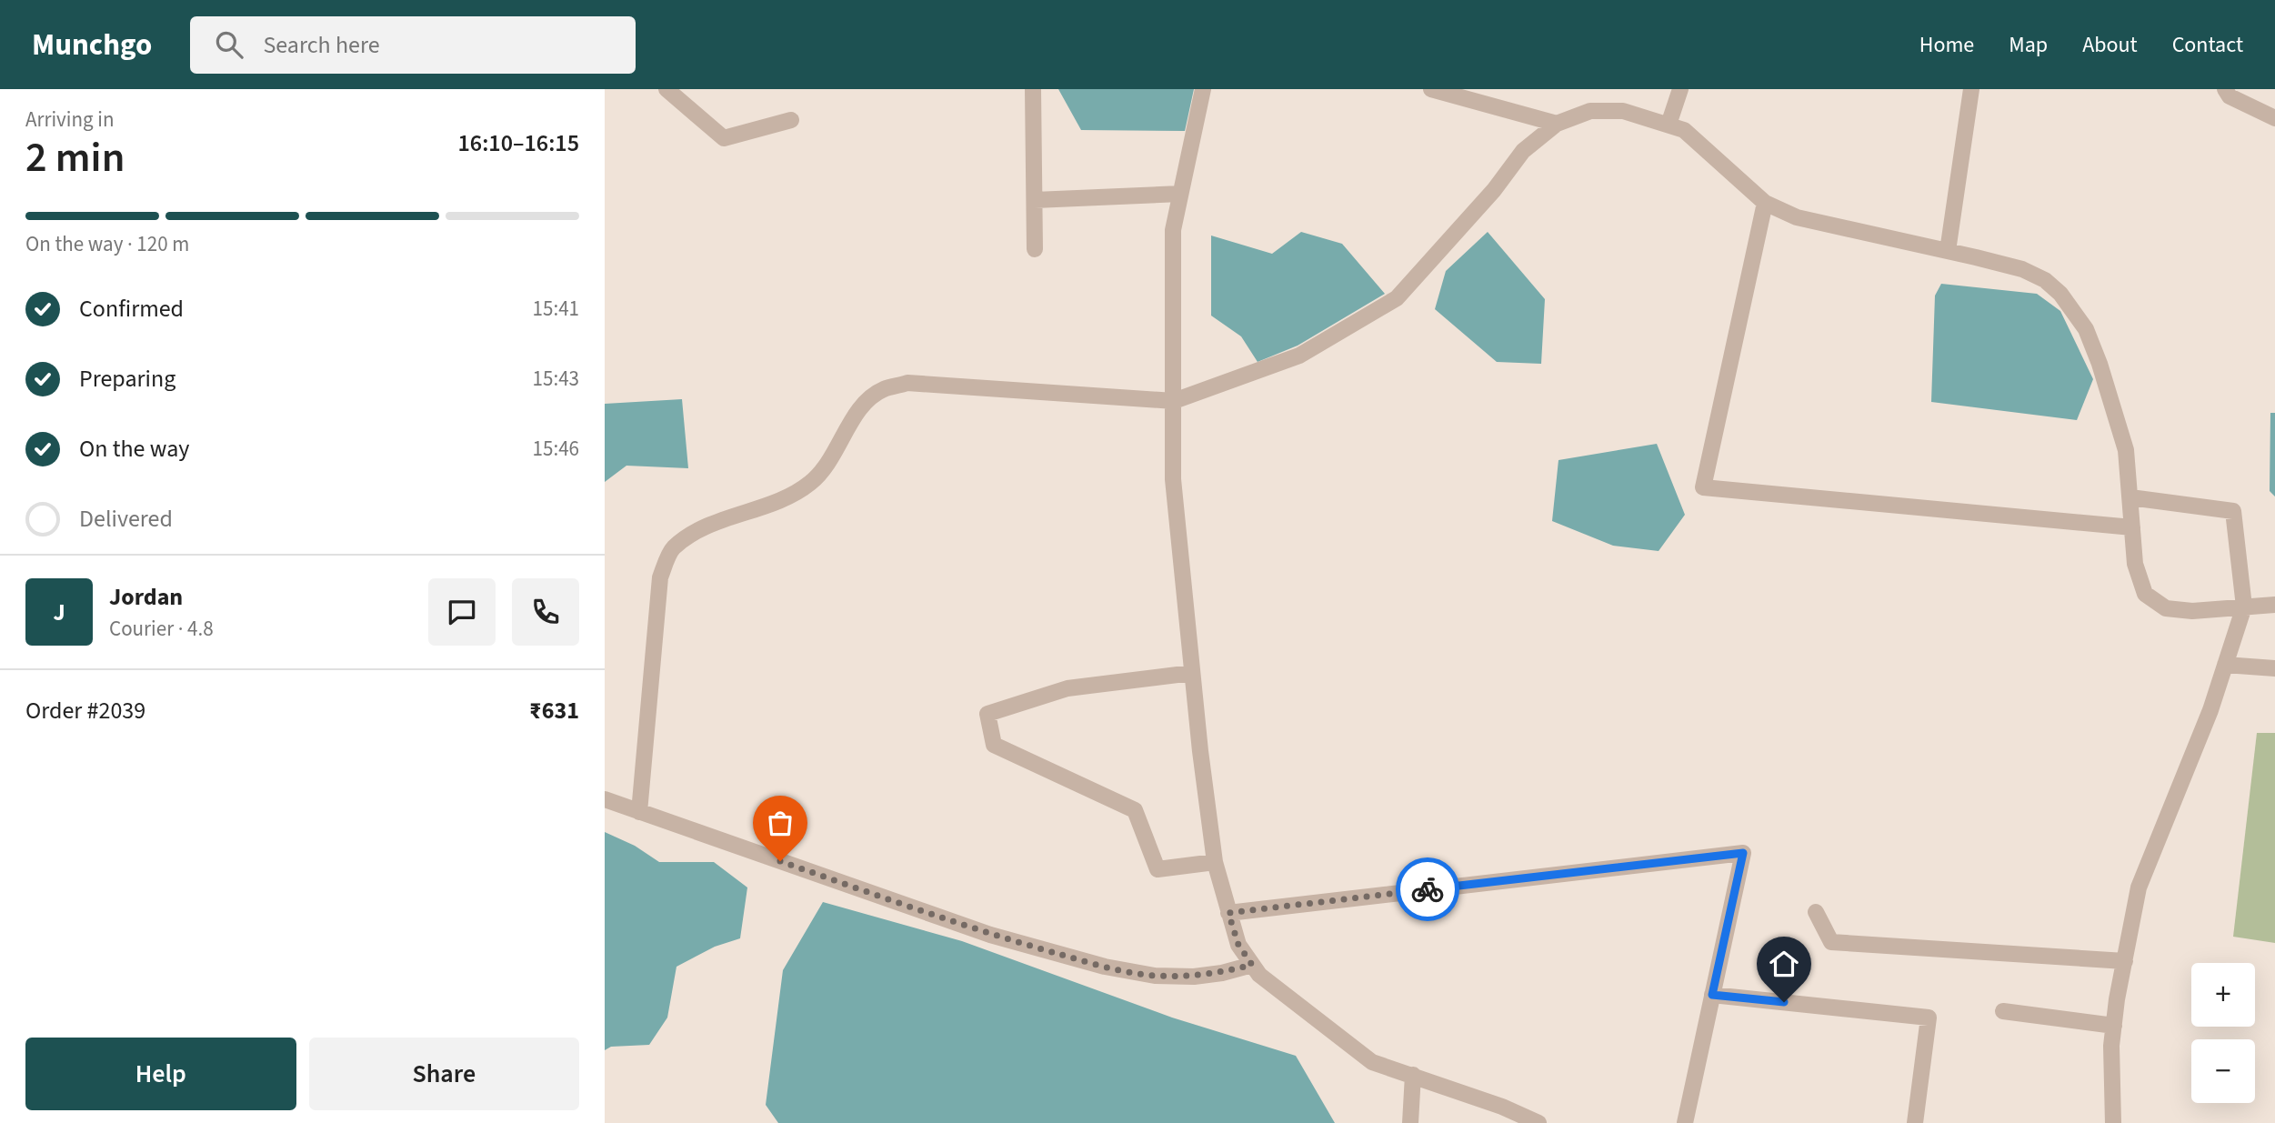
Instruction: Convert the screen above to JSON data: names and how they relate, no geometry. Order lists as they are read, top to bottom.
{
  "page": {
    "header": "Munchgo",
    "search": "Search here",
    "nav": [
      "Home",
      "Map",
      "About",
      "Contact"
    ],
    "heading": ["2 min", "Arriving in", "16:10–16:15"],
    "panel": [
      "Jordan",
      "Courier · 4.8",
      "Order #2039",
      "₹631"
    ],
    "bar": "On the way · 120 m",
    "list": [
      ["Confirmed", "15:41"],
      ["Preparing", "15:43"],
      ["On the way", "15:46"],
      "Delivered"
    ],
    "round": "J",
    "map_buttons": ["+", "−"],
    "buttons": ["Help", "Share"]
  }
}
